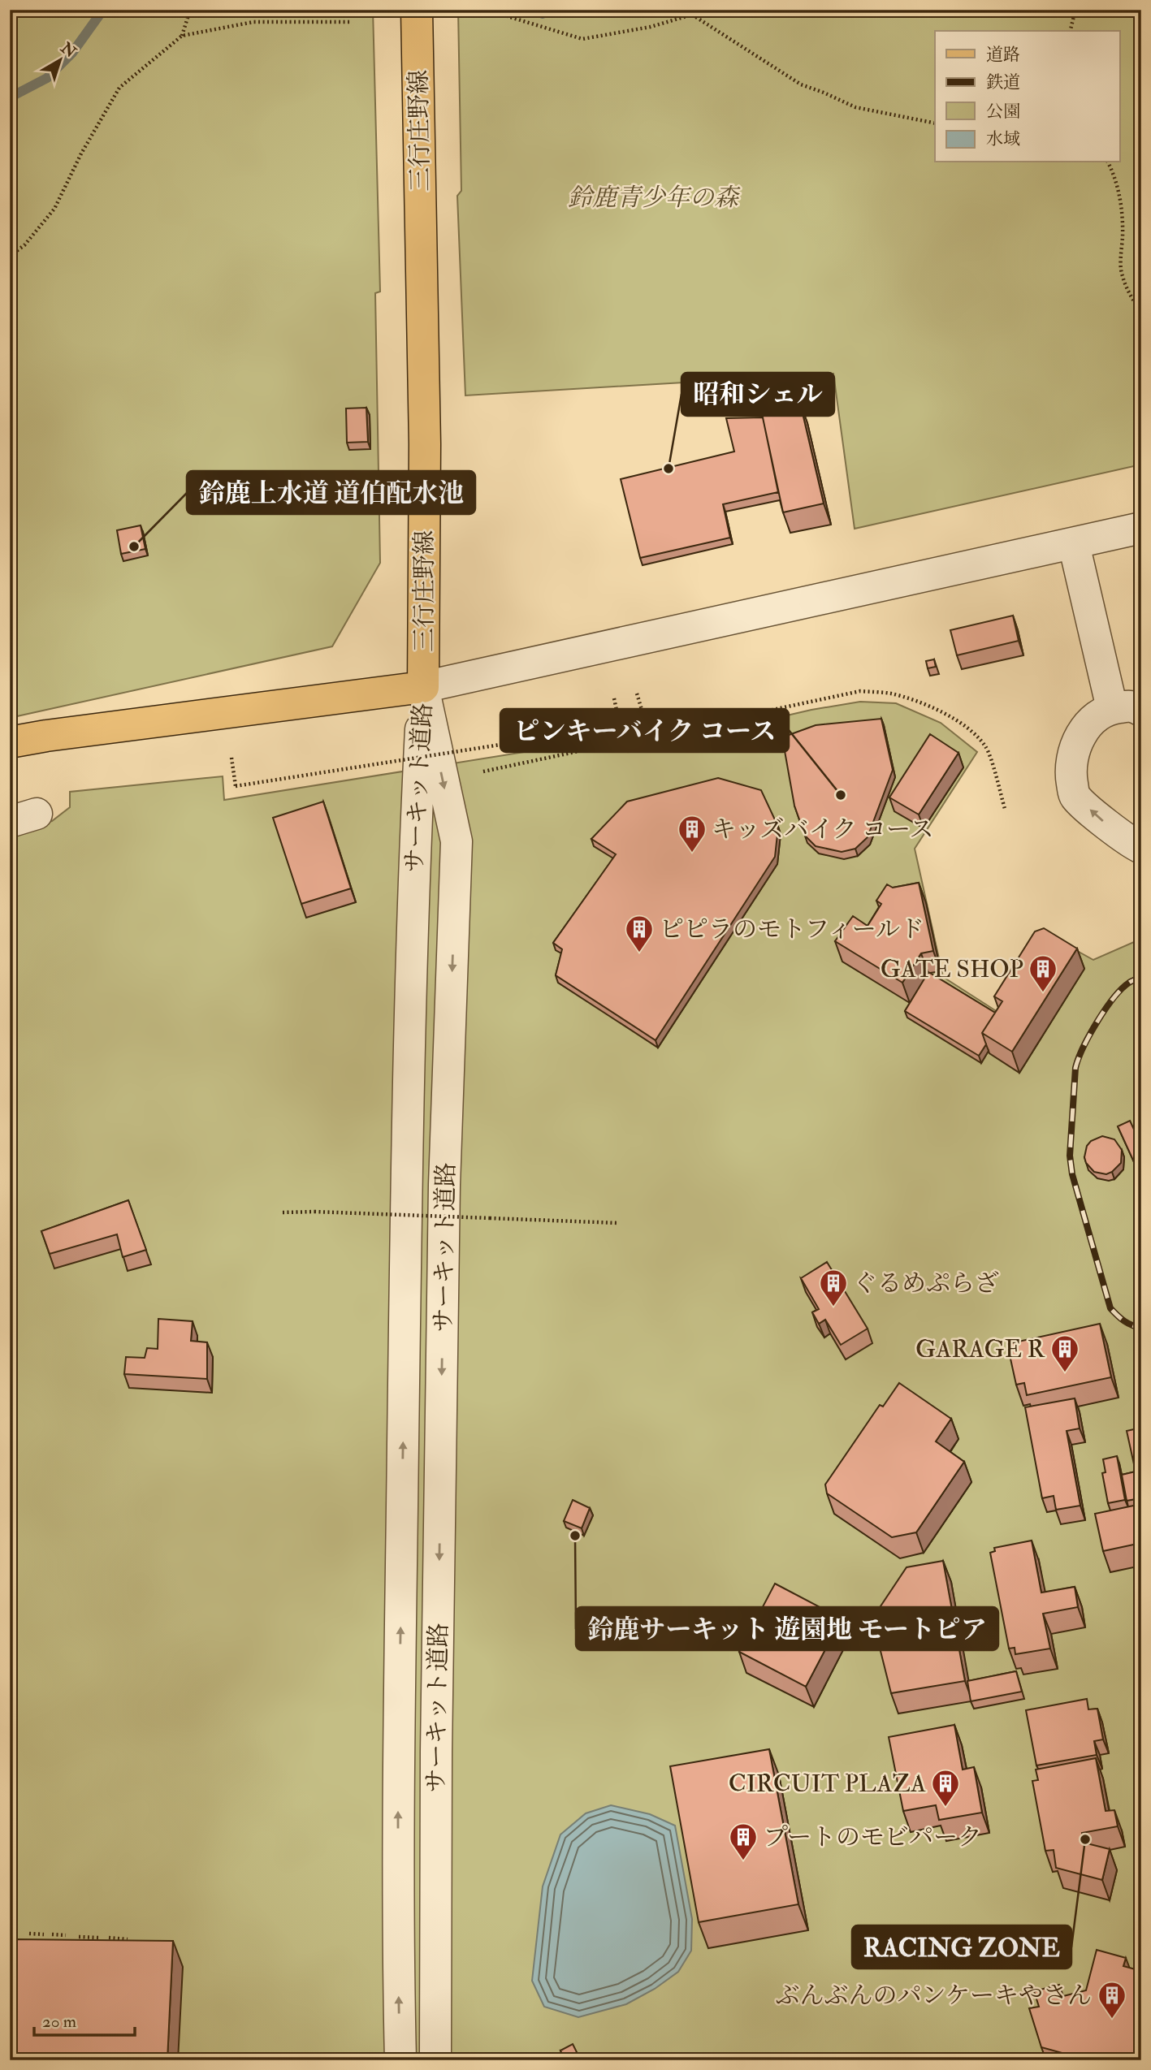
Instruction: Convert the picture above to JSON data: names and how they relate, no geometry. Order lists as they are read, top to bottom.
{
  "streets": {
    "main road": ["三行庄野線"],
    "street": ["サーキット道路"]
  },
  "crossings": [
    ["三行庄野線", "サーキット道路"]
  ],
  "parks": ["鈴鹿青少年の森"],
  "places": {
    "other": [
      "昭和シェル",
      "鈴鹿上水道 道伯配水池",
      "ピンキーバイク コース",
      "鈴鹿サーキット 遊園地 モートピア",
      "RACING ZONE"
    ],
    "building": [
      "キッズバイク コース",
      "ピピラのモトフィールド",
      "GATE SHOP",
      "ぐるめぷらざ",
      "GARAGE R",
      "CIRCUIT PLAZA",
      "プートのモビパーク",
      "ぶんぶんのパンケーキやさん"
    ]
  },
  "legend": [
    "道路",
    "鉄道",
    "公園",
    "水域"
  ],
  "scale_bar": "20 m",
  "north": "top right"
}
